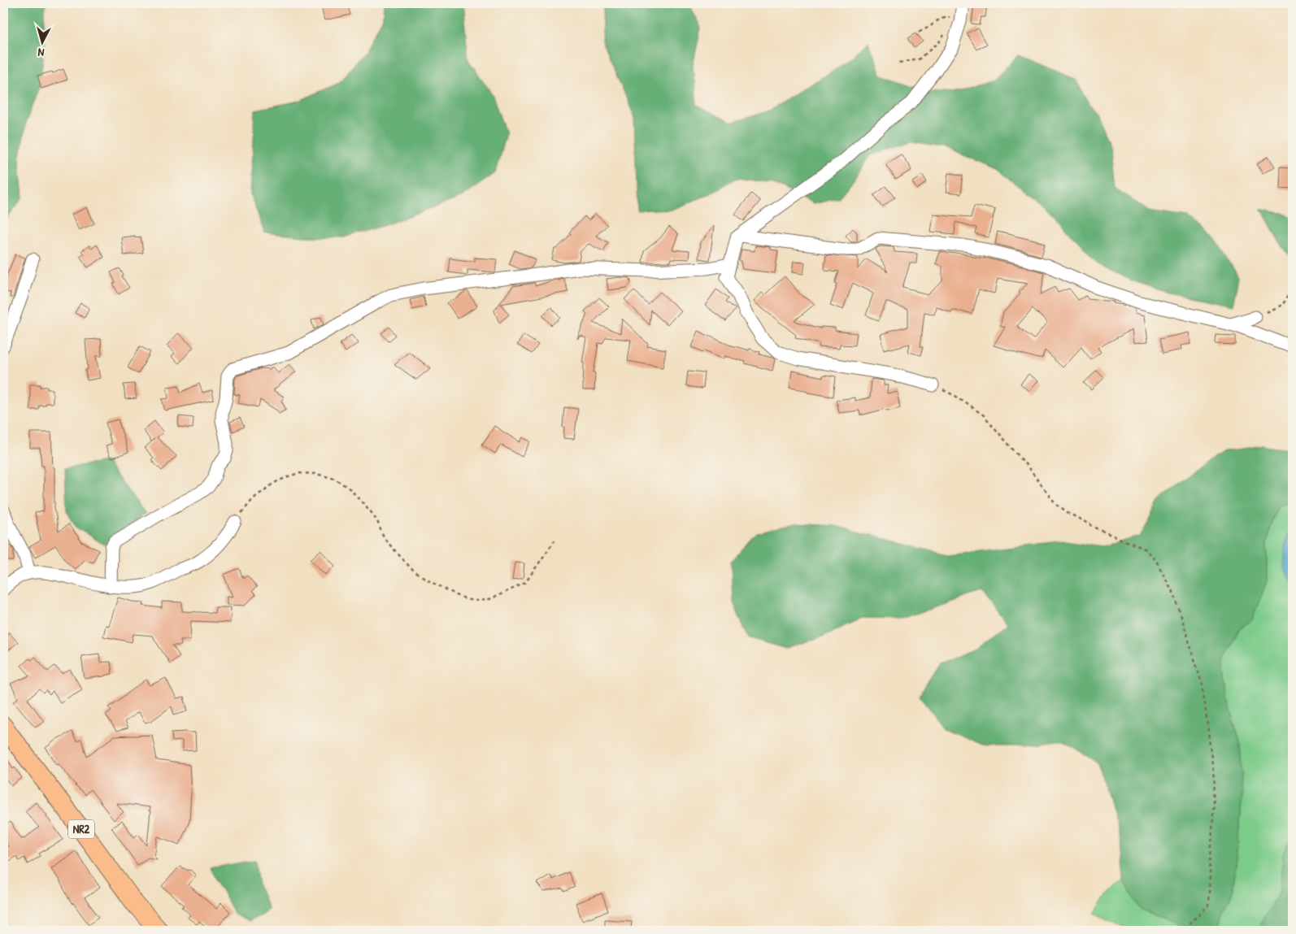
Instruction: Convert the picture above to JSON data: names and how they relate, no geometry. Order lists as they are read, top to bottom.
{
  "streets": {
    "highway": ["NR2"]
  },
  "north": "bottom"
}
